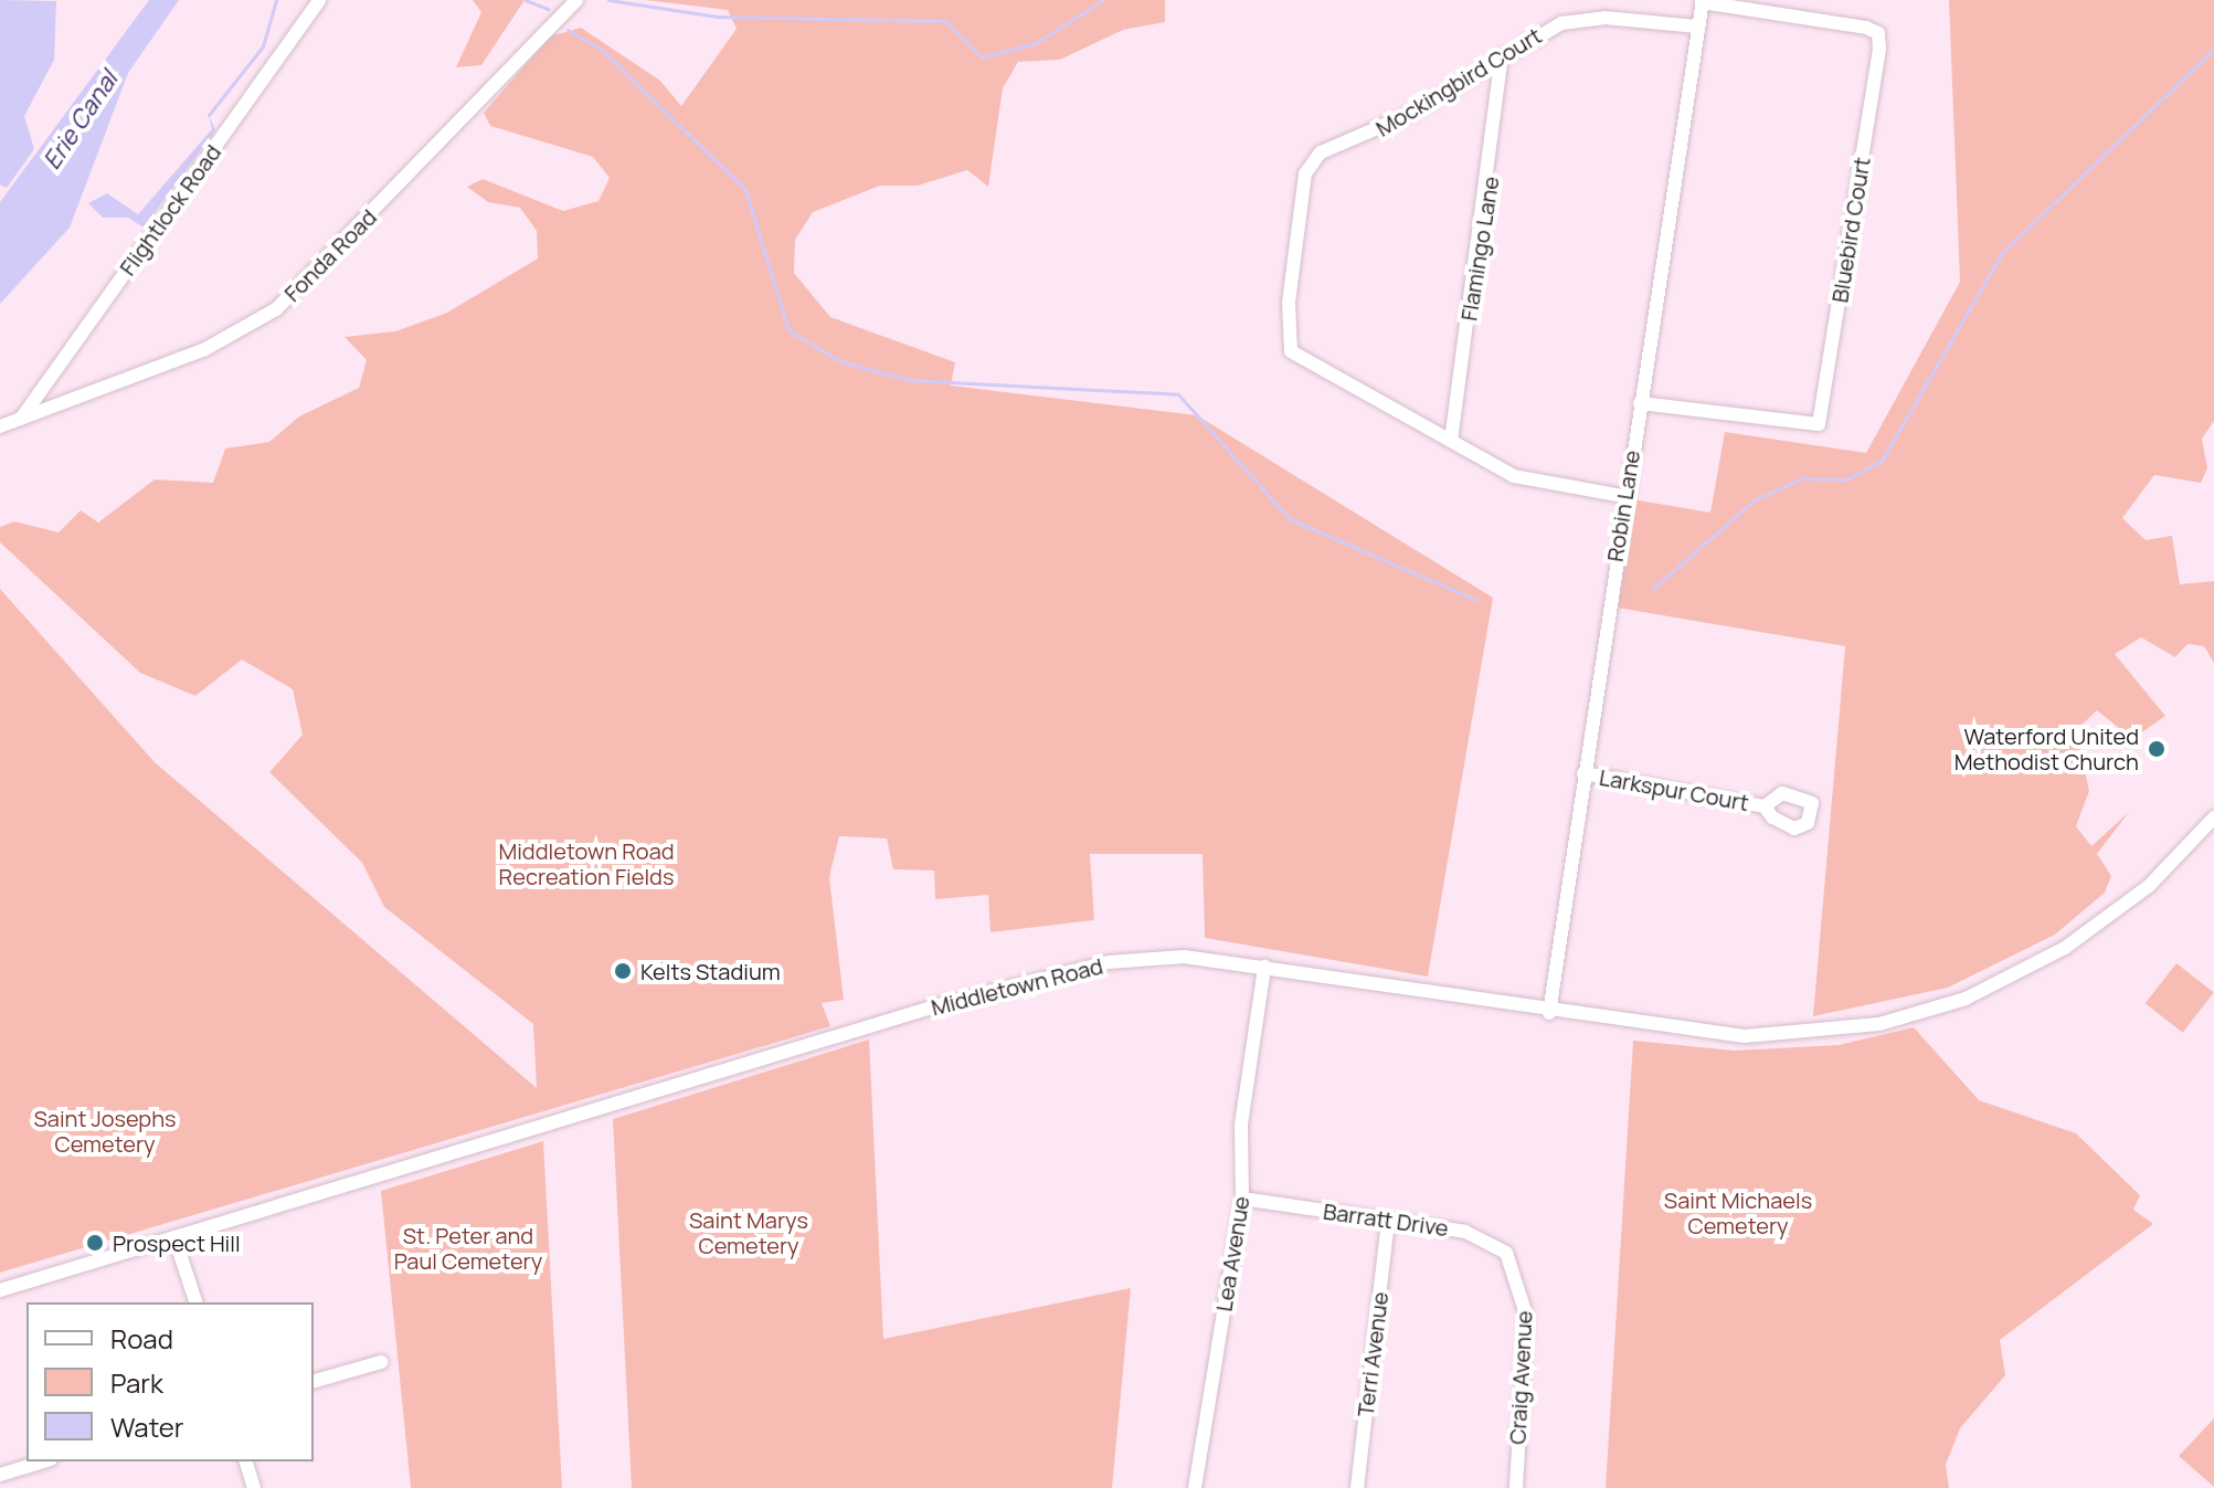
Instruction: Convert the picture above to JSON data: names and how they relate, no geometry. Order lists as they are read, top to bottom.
{
  "streets": {
    "street": [
      "Mockingbird Court",
      "Flightlock Road",
      "Bluebird Court",
      "Flamingo Lane",
      "Fonda Road",
      "Robin Lane",
      "Larkspur Court",
      "Middletown Road",
      "Barratt Drive",
      "Lea Avenue",
      "Terri Avenue",
      "Craig Avenue"
    ]
  },
  "crossings": [
    ["Mockingbird Court", "Flamingo Lane"],
    ["Mockingbird Court", "Robin Lane"],
    ["Flightlock Road", "Fonda Road"],
    ["Bluebird Court", "Robin Lane"],
    ["Robin Lane", "Larkspur Court"],
    ["Robin Lane", "Middletown Road"],
    ["Middletown Road", "Lea Avenue"],
    ["Barratt Drive", "Lea Avenue"],
    ["Barratt Drive", "Terri Avenue"],
    ["Barratt Drive", "Craig Avenue"]
  ],
  "water": ["Erie Canal"],
  "parks": [
    "Middletown Road Recreation Fields",
    "Saint Josephs Cemetery",
    "Saint Michaels Cemetery",
    "Saint Marys Cemetery",
    "St. Peter and Paul Cemetery"
  ],
  "places": ["Waterford United Methodist Church", "Kelts Stadium", "Prospect Hill"],
  "legend": ["Road", "Park", "Water"]
}
